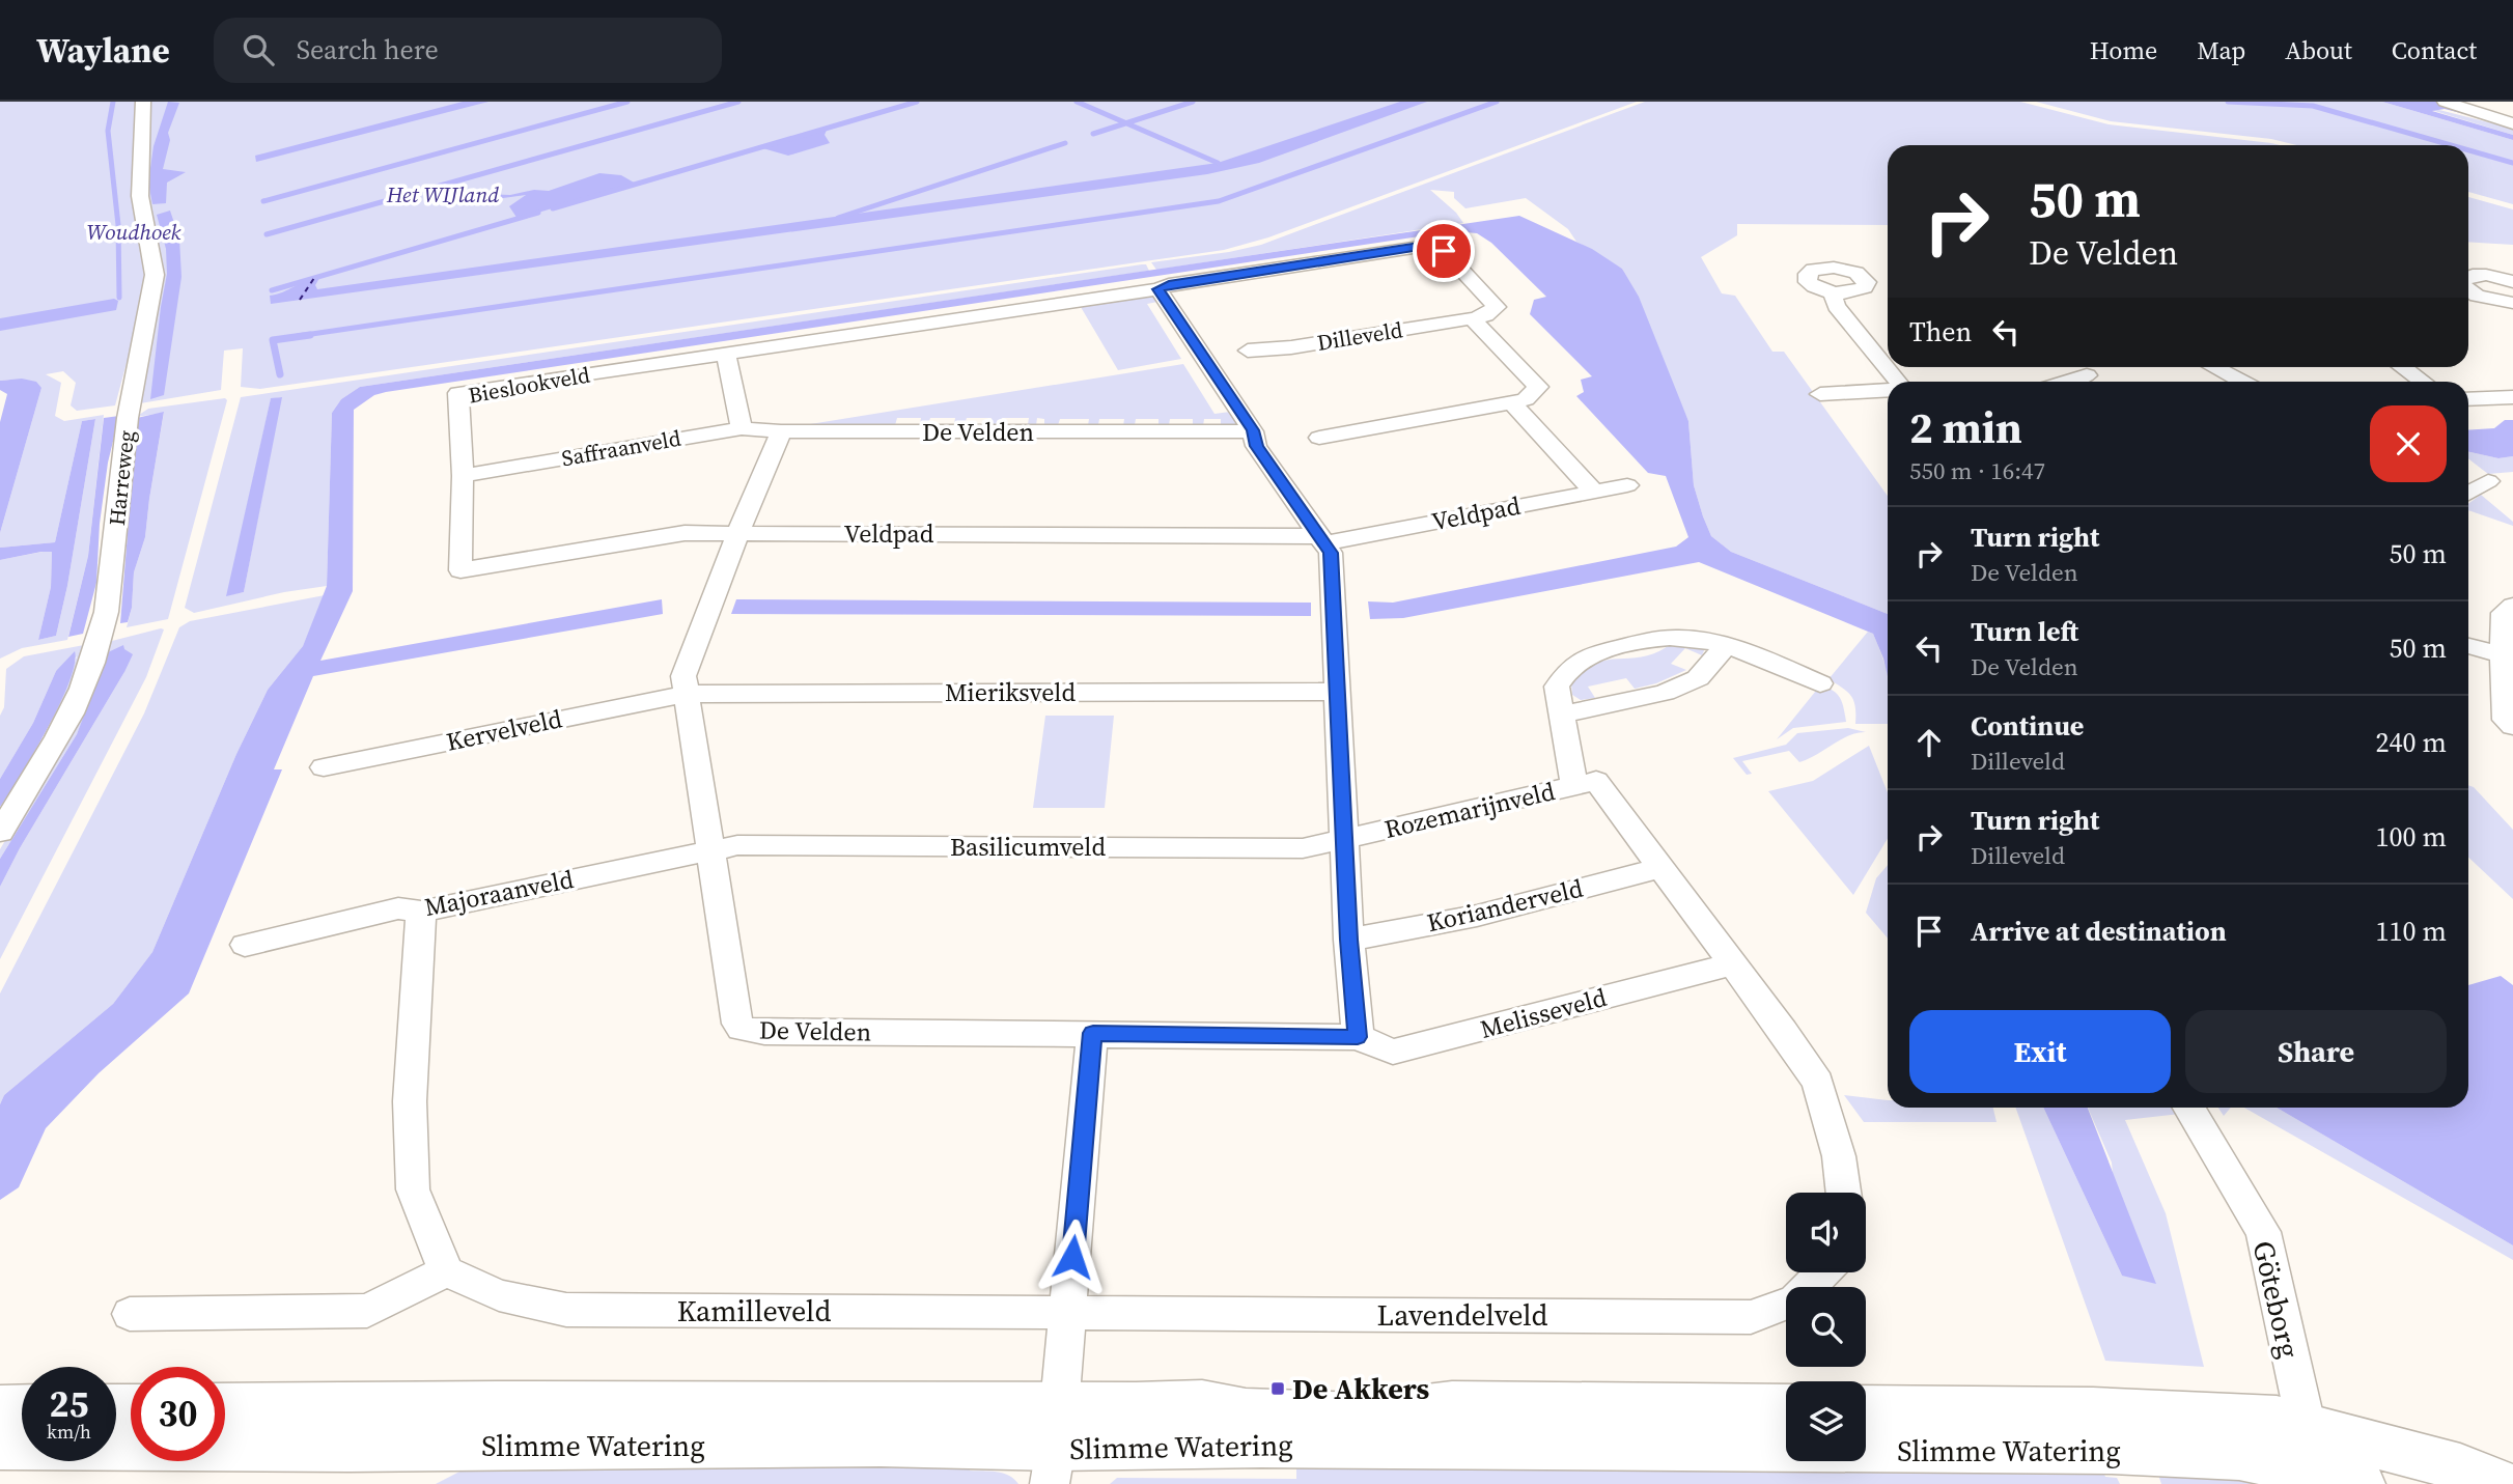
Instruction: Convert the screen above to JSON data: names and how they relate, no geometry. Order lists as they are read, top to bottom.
{
  "streets": {
    "street": [
      "Dilleveld",
      "Bieslookveld",
      "De Velden",
      "Saffraanveld",
      "Harreweg",
      "Veldpad",
      "Mieriksveld",
      "Kervelveld",
      "Rozemarijnveld",
      "Basilicumveld",
      "Majoraanveld",
      "Korianderveld",
      "Melisseveld",
      "Göteborg",
      "Kamilleveld",
      "Lavendelveld",
      "Slimme Watering"
    ]
  },
  "crossings": [
    ["Bieslookveld", "Saffraanveld"],
    ["Bieslookveld", "Veldpad"],
    ["De Velden", "Saffraanveld"],
    ["De Velden", "Veldpad"],
    ["De Velden", "Mieriksveld"],
    ["De Velden", "Kervelveld"],
    ["De Velden", "Basilicumveld"],
    ["De Velden", "Majoraanveld"],
    ["De Velden", "Melisseveld"],
    ["Mieriksveld", "Kervelveld"],
    ["Rozemarijnveld", "Basilicumveld"],
    ["Basilicumveld", "Majoraanveld"],
    ["Göteborg", "Slimme Watering"],
    ["Kamilleveld", "Lavendelveld"]
  ],
  "parks": ["Het WIJland", "Woudhoek"],
  "places": {
    "transit": ["De Akkers"]
  },
  "page": {
    "header": "Waylane",
    "search": "Search here",
    "nav": [
      "Home",
      "Map",
      "About",
      "Contact"
    ],
    "turn": ["50 m", "De Velden"],
    "then": "Then",
    "heading": ["2 min", "550 m · 16:47"],
    "list": [
      {
        "name": "Turn right",
        "note": "De Velden",
        "value": "50 m"
      },
      {
        "name": "Turn left",
        "note": "De Velden",
        "value": "50 m"
      },
      {
        "name": "Continue",
        "note": "Dilleveld",
        "value": "240 m"
      },
      {
        "name": "Turn right",
        "note": "Dilleveld",
        "value": "100 m"
      },
      {
        "name": "Arrive at destination",
        "value": "110 m"
      }
    ],
    "buttons": ["Exit", "Share"],
    "speed": "25 km/h",
    "limit": "30"
  }
}
